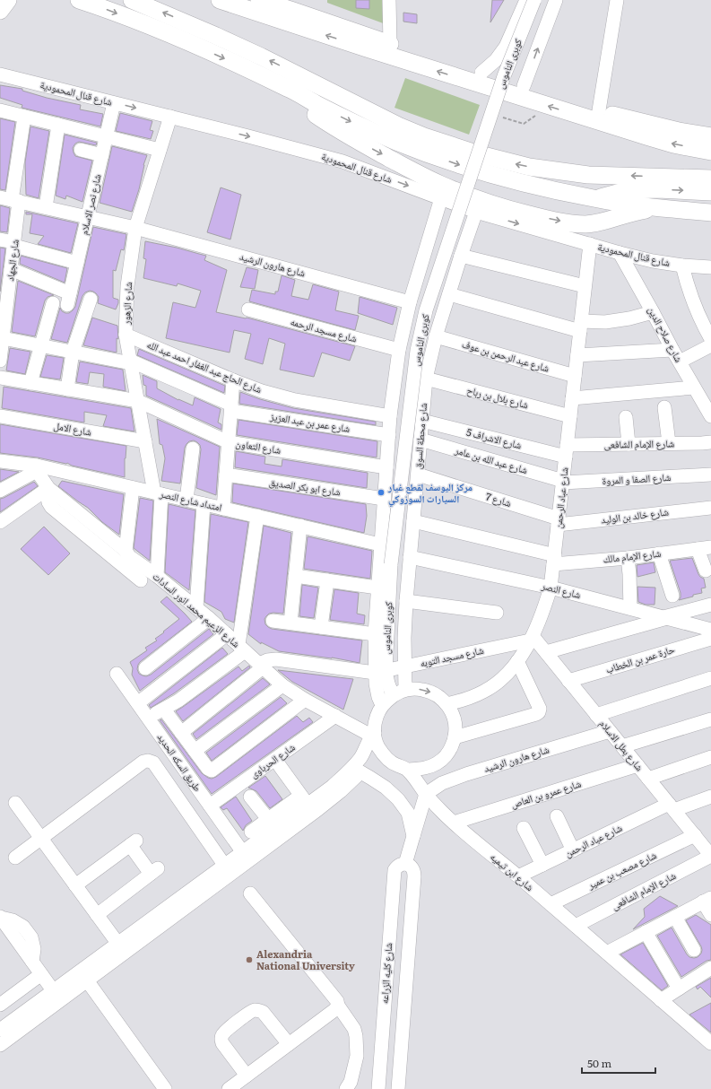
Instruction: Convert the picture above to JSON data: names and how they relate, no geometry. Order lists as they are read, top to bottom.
{
  "streets": {
    "street": [
      "كوبرى الناموس",
      "شارع قنال المحمودية",
      "شارع نصر الاسلام",
      "شارع الجهاد",
      "شارع هارون الرشيد",
      "شارع الزهور",
      "شارع مسجد الرحمه",
      "شارع صلاح الدين",
      "شارع عبد الرحمن بن عوف",
      "شارع الحاج عبد الغفار احمد عبد الله",
      "شارع بلال بن رباح",
      "شارع عمر بن عبد العزيز",
      "شارع الامل",
      "شارع محطة السوق",
      "شارع الاشراف 5",
      "شارع الإمام الشافعى",
      "شارع التعاون",
      "شارع عبد الله بن عامر",
      "شارع الصفا و المروة",
      "شارع ابو بكر الصديق",
      "شارع عباد الرحمن",
      "شارع 7",
      "امتداد شارع النصر",
      "شارع خالد بن الوليد",
      "شارع الإمام مالك",
      "شارع النصر",
      "شارع الزعيم محمد انور السادات",
      "شارع مسجد التوبه",
      "حارة عمر بن الخطاب",
      "شارع بطل الاسلام",
      "شارع الحرباوى",
      "طريق السكه الحديد",
      "شارع عمرو بن العاص",
      "شارع مصعب بن عمير",
      "شارع ابن تيميه",
      "شارع كليه الزراعه"
    ]
  },
  "crossings": [
    ["كوبرى الناموس", "شارع محطة السوق"],
    ["كوبرى الناموس", "شارع عباد الرحمن"],
    ["كوبرى الناموس", "شارع الزعيم محمد انور السادات"],
    ["كوبرى الناموس", "شارع مسجد التوبه"],
    ["كوبرى الناموس", "شارع ابن تيميه"],
    ["شارع قنال المحمودية", "شارع نصر الاسلام"],
    ["شارع قنال المحمودية", "شارع الزهور"],
    ["شارع قنال المحمودية", "شارع صلاح الدين"],
    ["شارع قنال المحمودية", "شارع محطة السوق"],
    ["شارع قنال المحمودية", "شارع عباد الرحمن"],
    ["شارع نصر الاسلام", "شارع الجهاد"],
    ["شارع نصر الاسلام", "شارع هارون الرشيد"],
    ["شارع الجهاد", "شارع هارون الرشيد"],
    ["شارع الجهاد", "شارع عمر بن عبد العزيز"],
    ["شارع هارون الرشيد", "شارع الزهور"],
    ["شارع هارون الرشيد", "شارع بطل الاسلام"],
    ["شارع هارون الرشيد", "شارع ابن تيميه"],
    ["شارع الزهور", "شارع الحاج عبد الغفار احمد عبد الله"],
    ["شارع الزهور", "شارع عمر بن عبد العزيز"],
    ["شارع الزهور", "شارع الامل"],
    ["شارع الزهور", "شارع التعاون"],
    ["شارع الزهور", "امتداد شارع النصر"],
    ["شارع الزهور", "شارع الزعيم محمد انور السادات"],
    ["شارع عبد الرحمن بن عوف", "شارع محطة السوق"],
    ["شارع عبد الرحمن بن عوف", "شارع عباد الرحمن"],
    ["شارع بلال بن رباح", "شارع محطة السوق"],
    ["شارع بلال بن رباح", "شارع عباد الرحمن"],
    ["شارع محطة السوق", "شارع الاشراف 5"],
    ["شارع محطة السوق", "شارع عبد الله بن عامر"],
    ["شارع محطة السوق", "شارع عباد الرحمن"],
    ["شارع محطة السوق", "شارع 7"],
    ["شارع محطة السوق", "شارع الإمام مالك"],
    ["شارع محطة السوق", "شارع النصر"],
    ["شارع محطة السوق", "شارع الزعيم محمد انور السادات"],
    ["شارع محطة السوق", "شارع مسجد التوبه"],
    ["شارع محطة السوق", "شارع ابن تيميه"],
    ["شارع الاشراف 5", "شارع الإمام الشافعى"],
    ["شارع الاشراف 5", "شارع عباد الرحمن"],
    ["شارع الإمام الشافعى", "شارع عباد الرحمن"],
    ["شارع الإمام الشافعى", "شارع بطل الاسلام"],
    ["شارع الإمام الشافعى", "شارع ابن تيميه"],
    ["شارع عبد الله بن عامر", "شارع الصفا و المروة"],
    ["شارع عبد الله بن عامر", "شارع عباد الرحمن"],
    ["شارع الصفا و المروة", "شارع عباد الرحمن"],
    ["شارع عباد الرحمن", "شارع 7"],
    ["شارع عباد الرحمن", "شارع خالد بن الوليد"],
    ["شارع عباد الرحمن", "شارع الإمام مالك"],
    ["شارع عباد الرحمن", "شارع النصر"],
    ["شارع عباد الرحمن", "شارع الزعيم محمد انور السادات"],
    ["شارع عباد الرحمن", "شارع مسجد التوبه"],
    ["شارع عباد الرحمن", "شارع بطل الاسلام"],
    ["شارع عباد الرحمن", "شارع ابن تيميه"],
    ["شارع 7", "شارع خالد بن الوليد"],
    ["امتداد شارع النصر", "شارع الزعيم محمد انور السادات"],
    ["شارع الزعيم محمد انور السادات", "شارع الحرباوى"],
    ["شارع الزعيم محمد انور السادات", "شارع ابن تيميه"],
    ["شارع مسجد التوبه", "شارع بطل الاسلام"],
    ["حارة عمر بن الخطاب", "شارع بطل الاسلام"],
    ["شارع بطل الاسلام", "شارع عمرو بن العاص"],
    ["شارع بطل الاسلام", "شارع مصعب بن عمير"],
    ["شارع الحرباوى", "طريق السكه الحديد"],
    ["شارع عمرو بن العاص", "شارع ابن تيميه"],
    ["شارع مصعب بن عمير", "شارع ابن تيميه"]
  ],
  "places": ["مركز اليوسف لقطع غيار السيارات السوزوكي", "Alexandria National University"],
  "scale_bar": "50 m"
}
